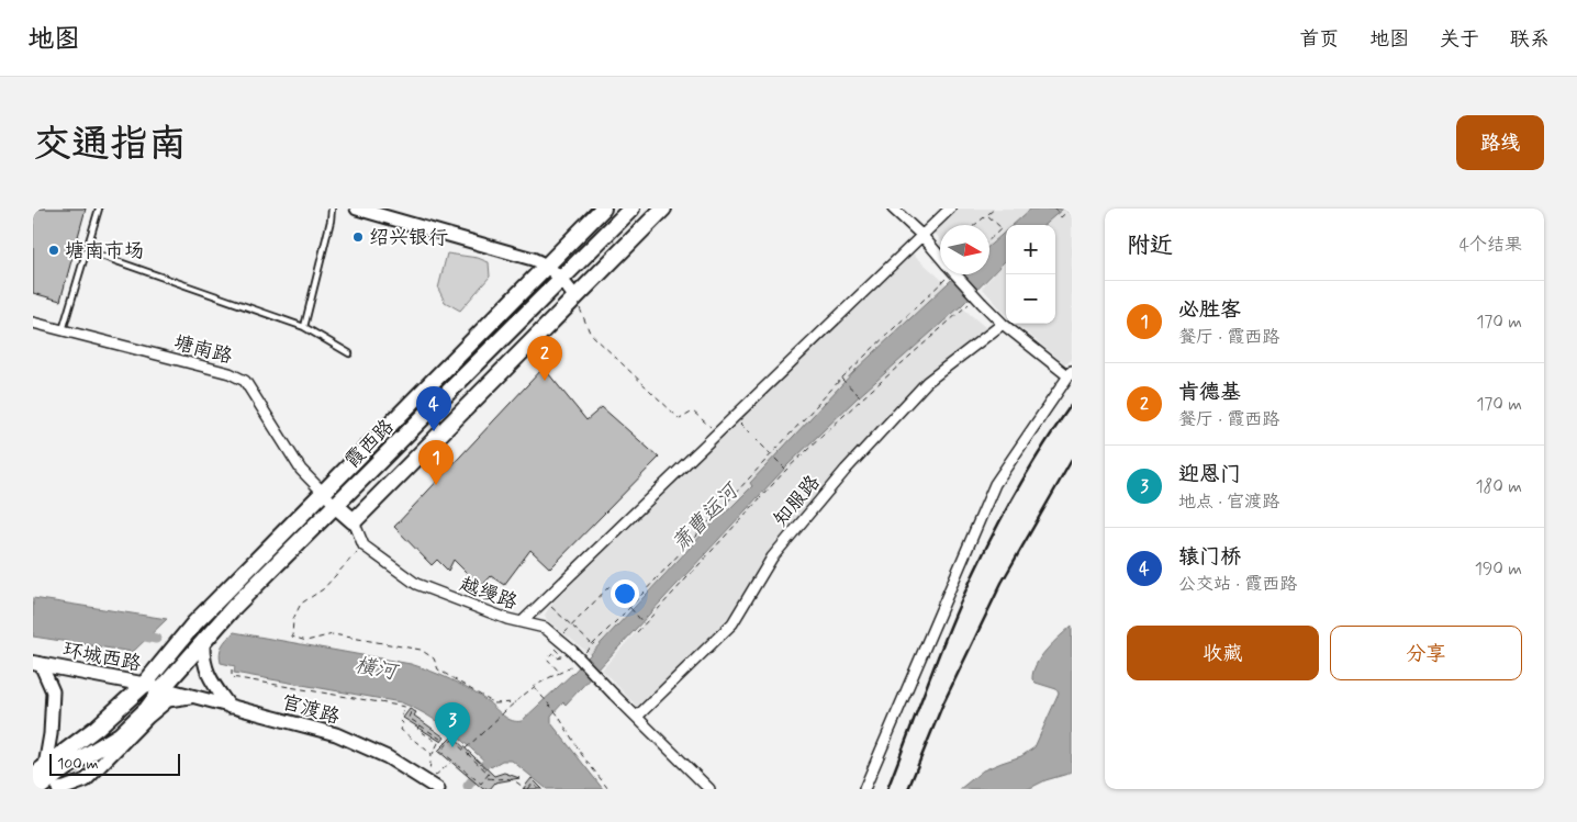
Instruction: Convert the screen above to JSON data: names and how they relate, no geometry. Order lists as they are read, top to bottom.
{
  "streets": {
    "main road": ["霞西路", "环城西路"],
    "street": [
      "塘南路",
      "知服路",
      "越缦路",
      "官渡路"
    ]
  },
  "crossings": [
    ["塘南路", "霞西路"],
    ["霞西路", "环城西路"],
    ["霞西路", "官渡路"],
    ["知服路", "越缦路"],
    ["环城西路", "官渡路"]
  ],
  "water": ["萧曹运河", "横河"],
  "places": ["绍兴银行", "塘南市场"],
  "scale_bar": "100 m",
  "north": "right",
  "page": {
    "header": "地图",
    "nav": [
      "首页",
      "地图",
      "关于",
      "联系"
    ],
    "buttons": [
      "路线",
      ["收藏", "分享"]
    ],
    "title": "交通指南",
    "heading": ["附近", "4个结果"],
    "map_buttons": ["+", "−"],
    "list": [
      {
        "mark": "1",
        "name": "必胜客",
        "note": "餐厅 · 霞西路",
        "value": "170 m"
      },
      {
        "mark": "2",
        "name": "肯德基",
        "note": "餐厅 · 霞西路",
        "value": "170 m"
      },
      {
        "mark": "3",
        "name": "迎恩门",
        "note": "地点 · 官渡路",
        "value": "180 m"
      },
      {
        "mark": "4",
        "name": "辕门桥",
        "note": "公交站 · 霞西路",
        "value": "190 m"
      }
    ],
    "pins": [
      "2",
      "4",
      "1",
      "3"
    ],
    "scale": "100 m"
  }
}
